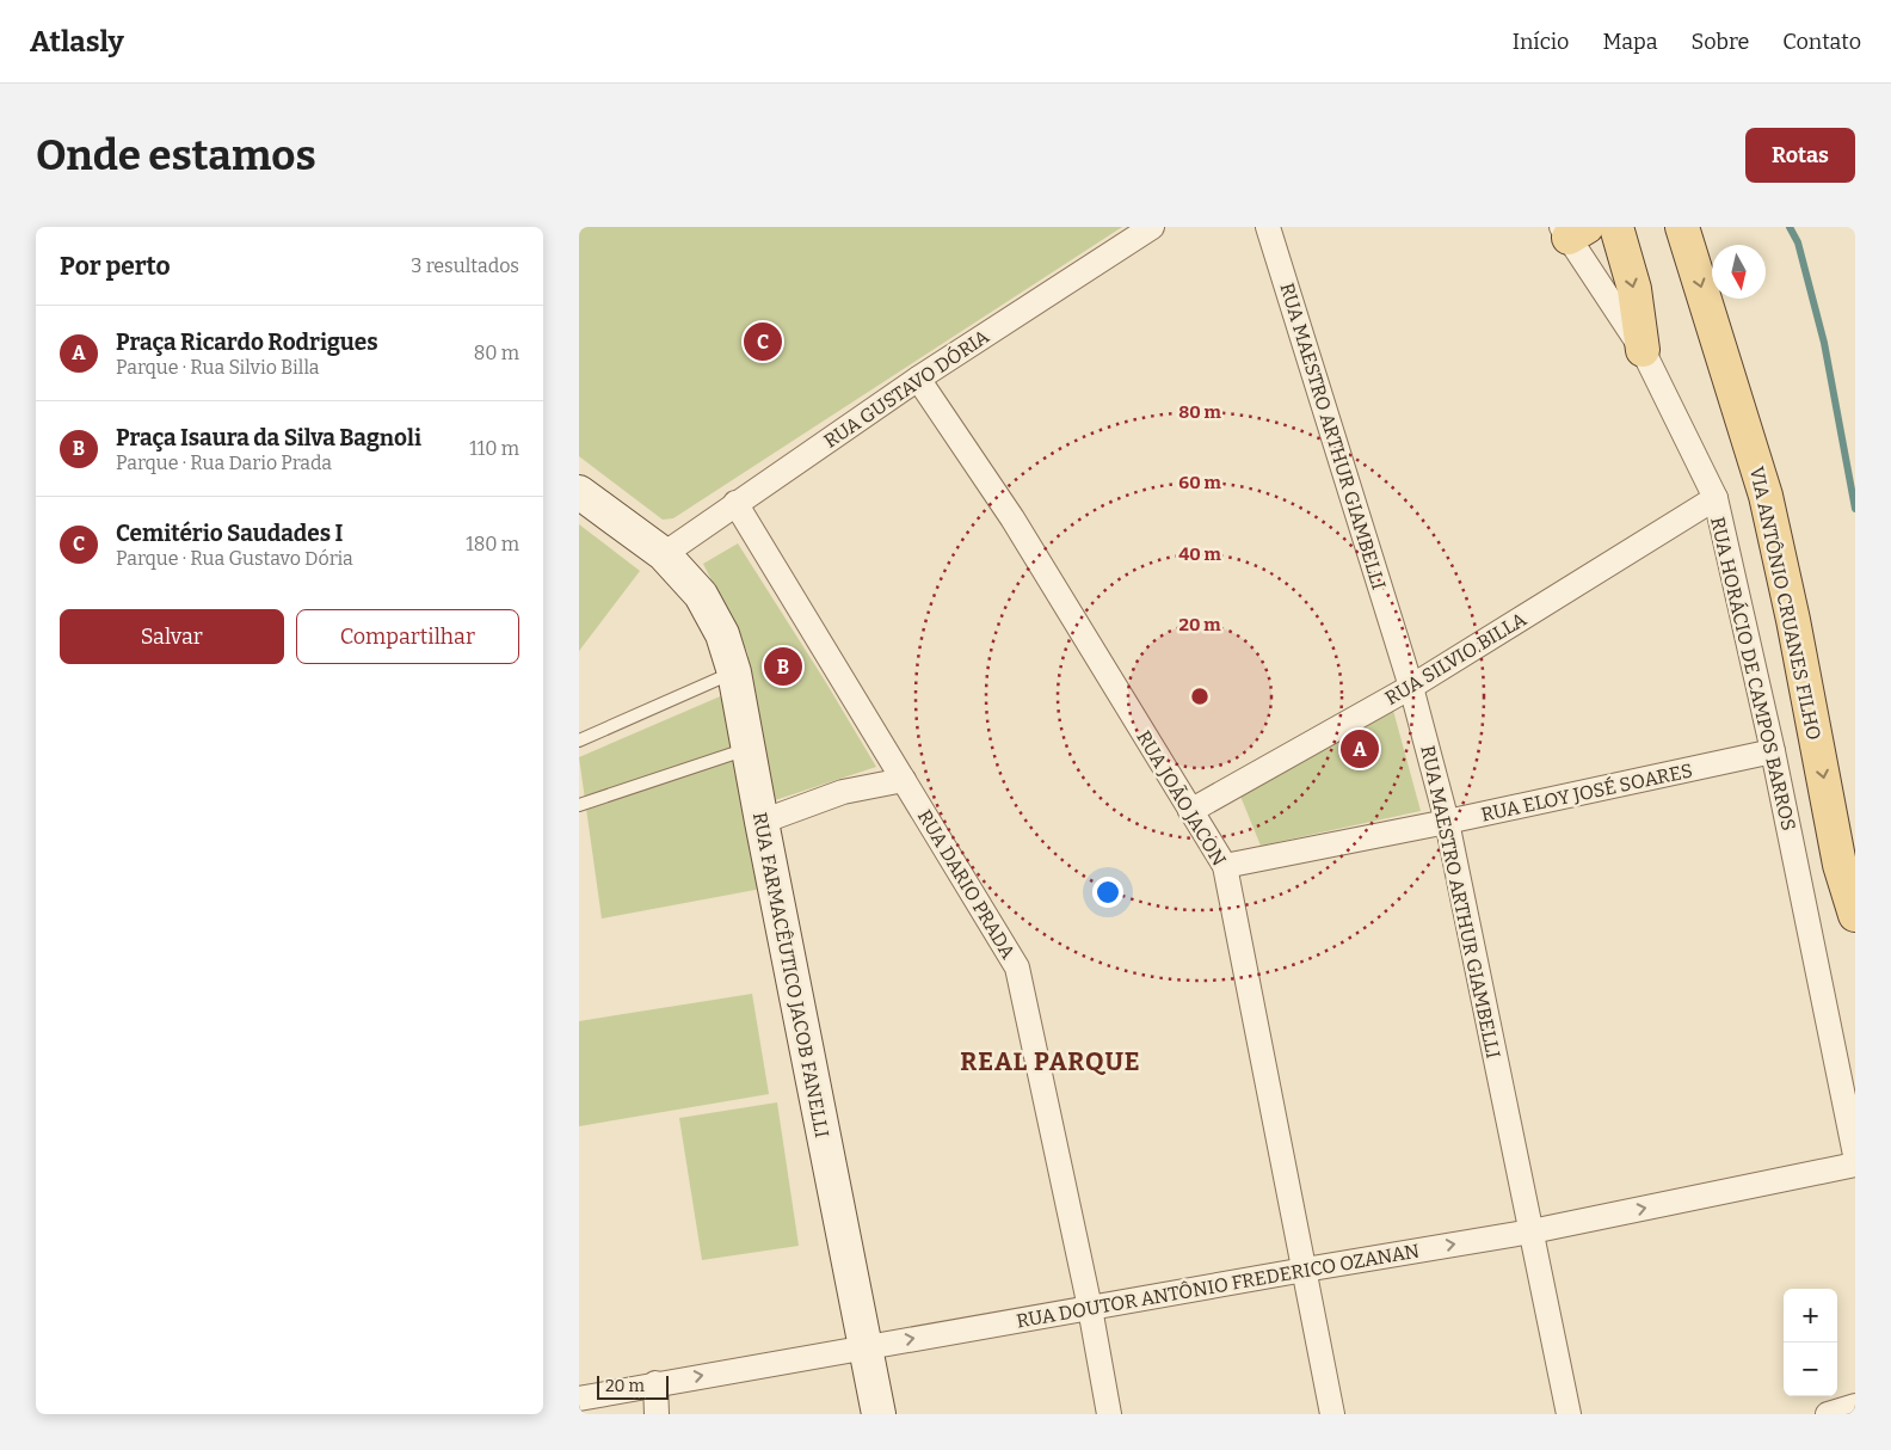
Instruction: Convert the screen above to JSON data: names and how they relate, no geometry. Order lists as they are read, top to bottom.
{
  "streets": {
    "main road": ["VIA ANTÔNIO CRUANES FILHO", "RUA FARMACÊUTICO JACOB FANELLI"],
    "street": [
      "RUA GUSTAVO DÓRIA",
      "RUA MAESTRO ARTHUR GIAMBELLI",
      "RUA SILVIO BILLA",
      "RUA HORÁCIO DE CAMPOS BARROS",
      "RUA ELOY JOSÉ SOARES",
      "RUA JOÃO JACON",
      "RUA DARIO PRADA",
      "RUA DOUTOR ANTÔNIO FREDERICO OZANAN"
    ]
  },
  "crossings": [
    ["RUA GUSTAVO DÓRIA", "RUA JOÃO JACON"],
    ["RUA GUSTAVO DÓRIA", "RUA DARIO PRADA"],
    ["RUA GUSTAVO DÓRIA", "RUA FARMACÊUTICO JACOB FANELLI"],
    ["RUA MAESTRO ARTHUR GIAMBELLI", "RUA SILVIO BILLA"],
    ["RUA MAESTRO ARTHUR GIAMBELLI", "RUA ELOY JOSÉ SOARES"],
    ["RUA MAESTRO ARTHUR GIAMBELLI", "RUA DOUTOR ANTÔNIO FREDERICO OZANAN"],
    ["RUA SILVIO BILLA", "RUA HORÁCIO DE CAMPOS BARROS"],
    ["RUA SILVIO BILLA", "RUA JOÃO JACON"],
    ["RUA HORÁCIO DE CAMPOS BARROS", "RUA ELOY JOSÉ SOARES"],
    ["RUA ELOY JOSÉ SOARES", "RUA JOÃO JACON"],
    ["RUA JOÃO JACON", "RUA DOUTOR ANTÔNIO FREDERICO OZANAN"],
    ["RUA DARIO PRADA", "RUA DOUTOR ANTÔNIO FREDERICO OZANAN"],
    ["RUA FARMACÊUTICO JACOB FANELLI", "RUA DOUTOR ANTÔNIO FREDERICO OZANAN"]
  ],
  "one_way": ["VIA ANTÔNIO CRUANES FILHO", "RUA DOUTOR ANTÔNIO FREDERICO OZANAN"],
  "districts": ["REAL PARQUE"],
  "scale_bar": "20 m",
  "north": "bottom",
  "page": {
    "header": "Atlasly",
    "nav": [
      "Início",
      "Mapa",
      "Sobre",
      "Contato"
    ],
    "buttons": [
      "Rotas",
      ["Salvar", "Compartilhar"]
    ],
    "title": "Onde estamos",
    "heading": ["Por perto", "3 resultados"],
    "list": [
      {
        "mark": "A",
        "name": "Praça Ricardo Rodrigues",
        "note": "Parque · Rua Silvio Billa",
        "value": "80 m"
      },
      {
        "mark": "B",
        "name": "Praça Isaura da Silva Bagnoli",
        "note": "Parque · Rua Dario Prada",
        "value": "110 m"
      },
      {
        "mark": "C",
        "name": "Cemitério Saudades I",
        "note": "Parque · Rua Gustavo Dória",
        "value": "180 m"
      }
    ],
    "pins": ["C", "B", "A"],
    "map_buttons": ["+", "−"],
    "scale": "20 m"
  },
  "rings": [
    "80 m",
    "60 m",
    "40 m",
    "20 m"
  ]
}
